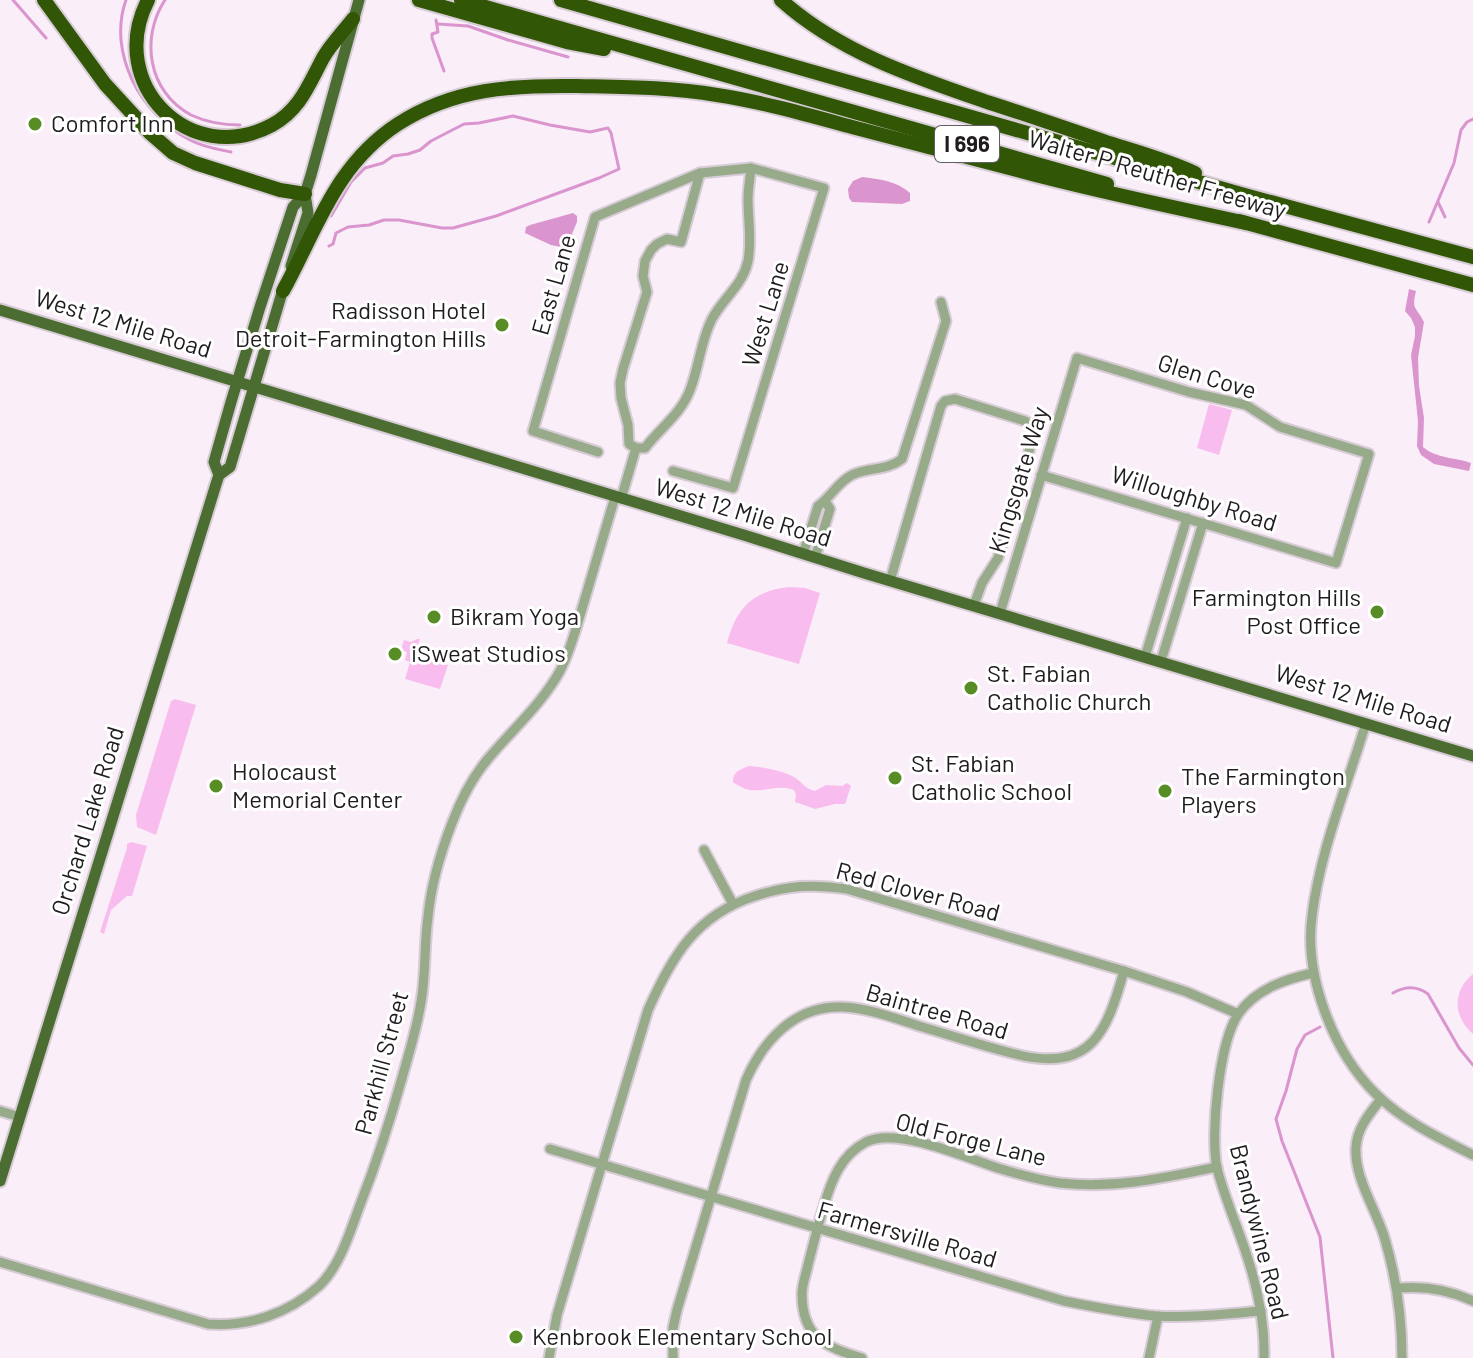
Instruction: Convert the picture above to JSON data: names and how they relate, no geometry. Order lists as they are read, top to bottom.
{
  "streets": {
    "highway": ["I 696", "Walter P Reuther Freeway"],
    "main road": ["West 12 Mile Road", "Orchard Lake Road"],
    "street": [
      "East Lane",
      "West Lane",
      "Glen Cove",
      "Kingsgate Way",
      "Willoughby Road",
      "Red Clover Road",
      "Baintree Road",
      "Parkhill Street",
      "Old Forge Lane",
      "Brandywine Road",
      "Farmersville Road"
    ]
  },
  "crossings": [
    ["East Lane", "West Lane"],
    ["West 12 Mile Road", "Kingsgate Way"],
    ["West 12 Mile Road", "Orchard Lake Road"],
    ["West 12 Mile Road", "Parkhill Street"],
    ["Glen Cove", "Kingsgate Way"],
    ["Glen Cove", "Willoughby Road"],
    ["Kingsgate Way", "Willoughby Road"],
    ["Red Clover Road", "Baintree Road"],
    ["Red Clover Road", "Brandywine Road"],
    ["Red Clover Road", "Farmersville Road"],
    ["Baintree Road", "Farmersville Road"],
    ["Old Forge Lane", "Brandywine Road"],
    ["Old Forge Lane", "Farmersville Road"],
    ["Brandywine Road", "Farmersville Road"]
  ],
  "places": [
    "Comfort Inn",
    "Radisson Hotel Detroit-Farmington Hills",
    "Farmington Hills Post Office",
    "Bikram Yoga",
    "iSweat Studios",
    "St. Fabian Catholic Church",
    "St. Fabian Catholic School",
    "Holocaust Memorial Center",
    "The Farmington Players",
    "Kenbrook Elementary School"
  ]
}
